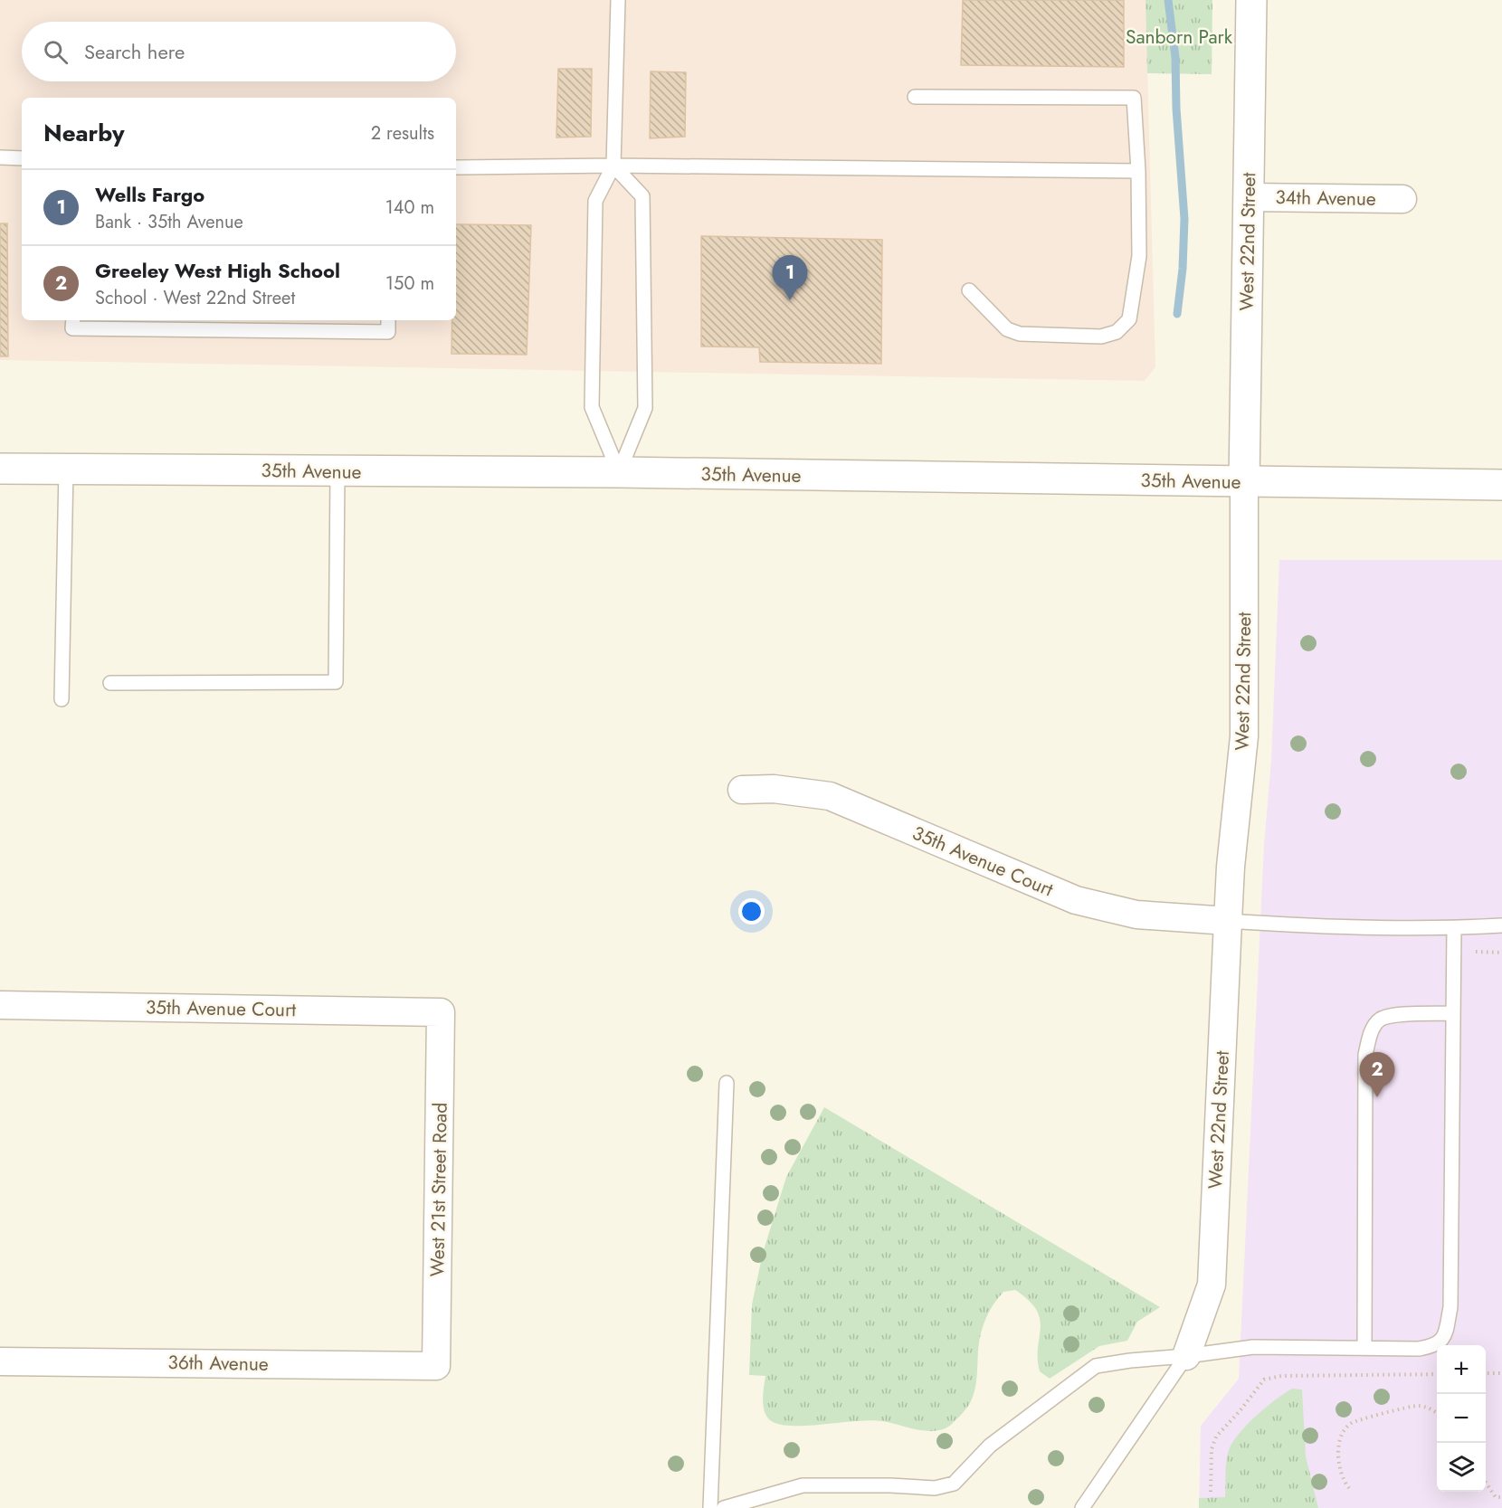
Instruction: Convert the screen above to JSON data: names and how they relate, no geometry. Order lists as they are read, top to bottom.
{
  "streets": {
    "main road": ["West 22nd Street", "35th Avenue"],
    "street": [
      "34th Avenue",
      "35th Avenue Court",
      "West 21st Street Road",
      "36th Avenue"
    ]
  },
  "crossings": [
    ["34th Avenue", "West 22nd Street"],
    ["West 22nd Street", "35th Avenue"],
    ["West 22nd Street", "35th Avenue Court"],
    ["35th Avenue Court", "West 21st Street Road"],
    ["West 21st Street Road", "36th Avenue"]
  ],
  "parks": ["Sanborn Park"],
  "page": {
    "search": "Search here",
    "heading": ["Nearby", "2 results"],
    "list": [
      {
        "mark": "1",
        "name": "Wells Fargo",
        "note": "Bank · 35th Avenue",
        "value": "140 m"
      },
      {
        "mark": "2",
        "name": "Greeley West High School",
        "note": "School · West 22nd Street",
        "value": "150 m"
      }
    ],
    "pins": ["1", "2"],
    "map_buttons": ["+", "−"]
  }
}
